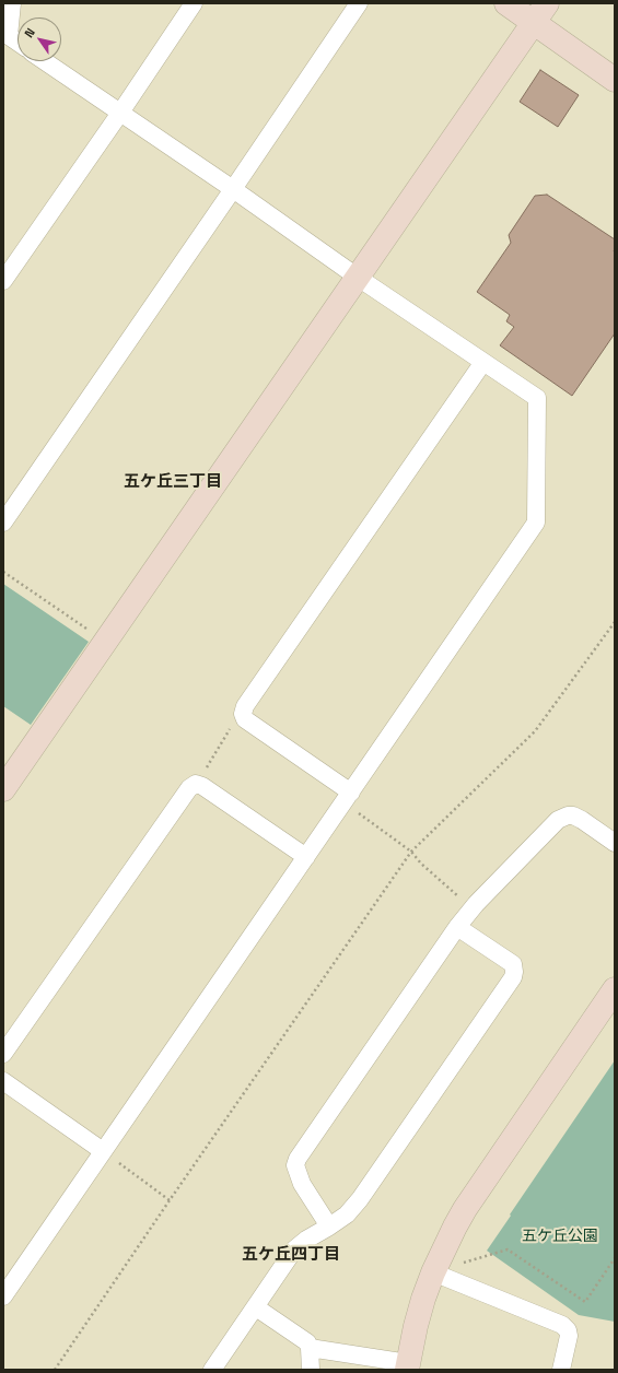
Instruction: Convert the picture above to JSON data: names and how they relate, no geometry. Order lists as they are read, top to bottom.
{
  "districts": ["五ケ丘三丁目", "五ケ丘四丁目"],
  "parks": ["五ケ丘公園"],
  "north": "top left"
}
